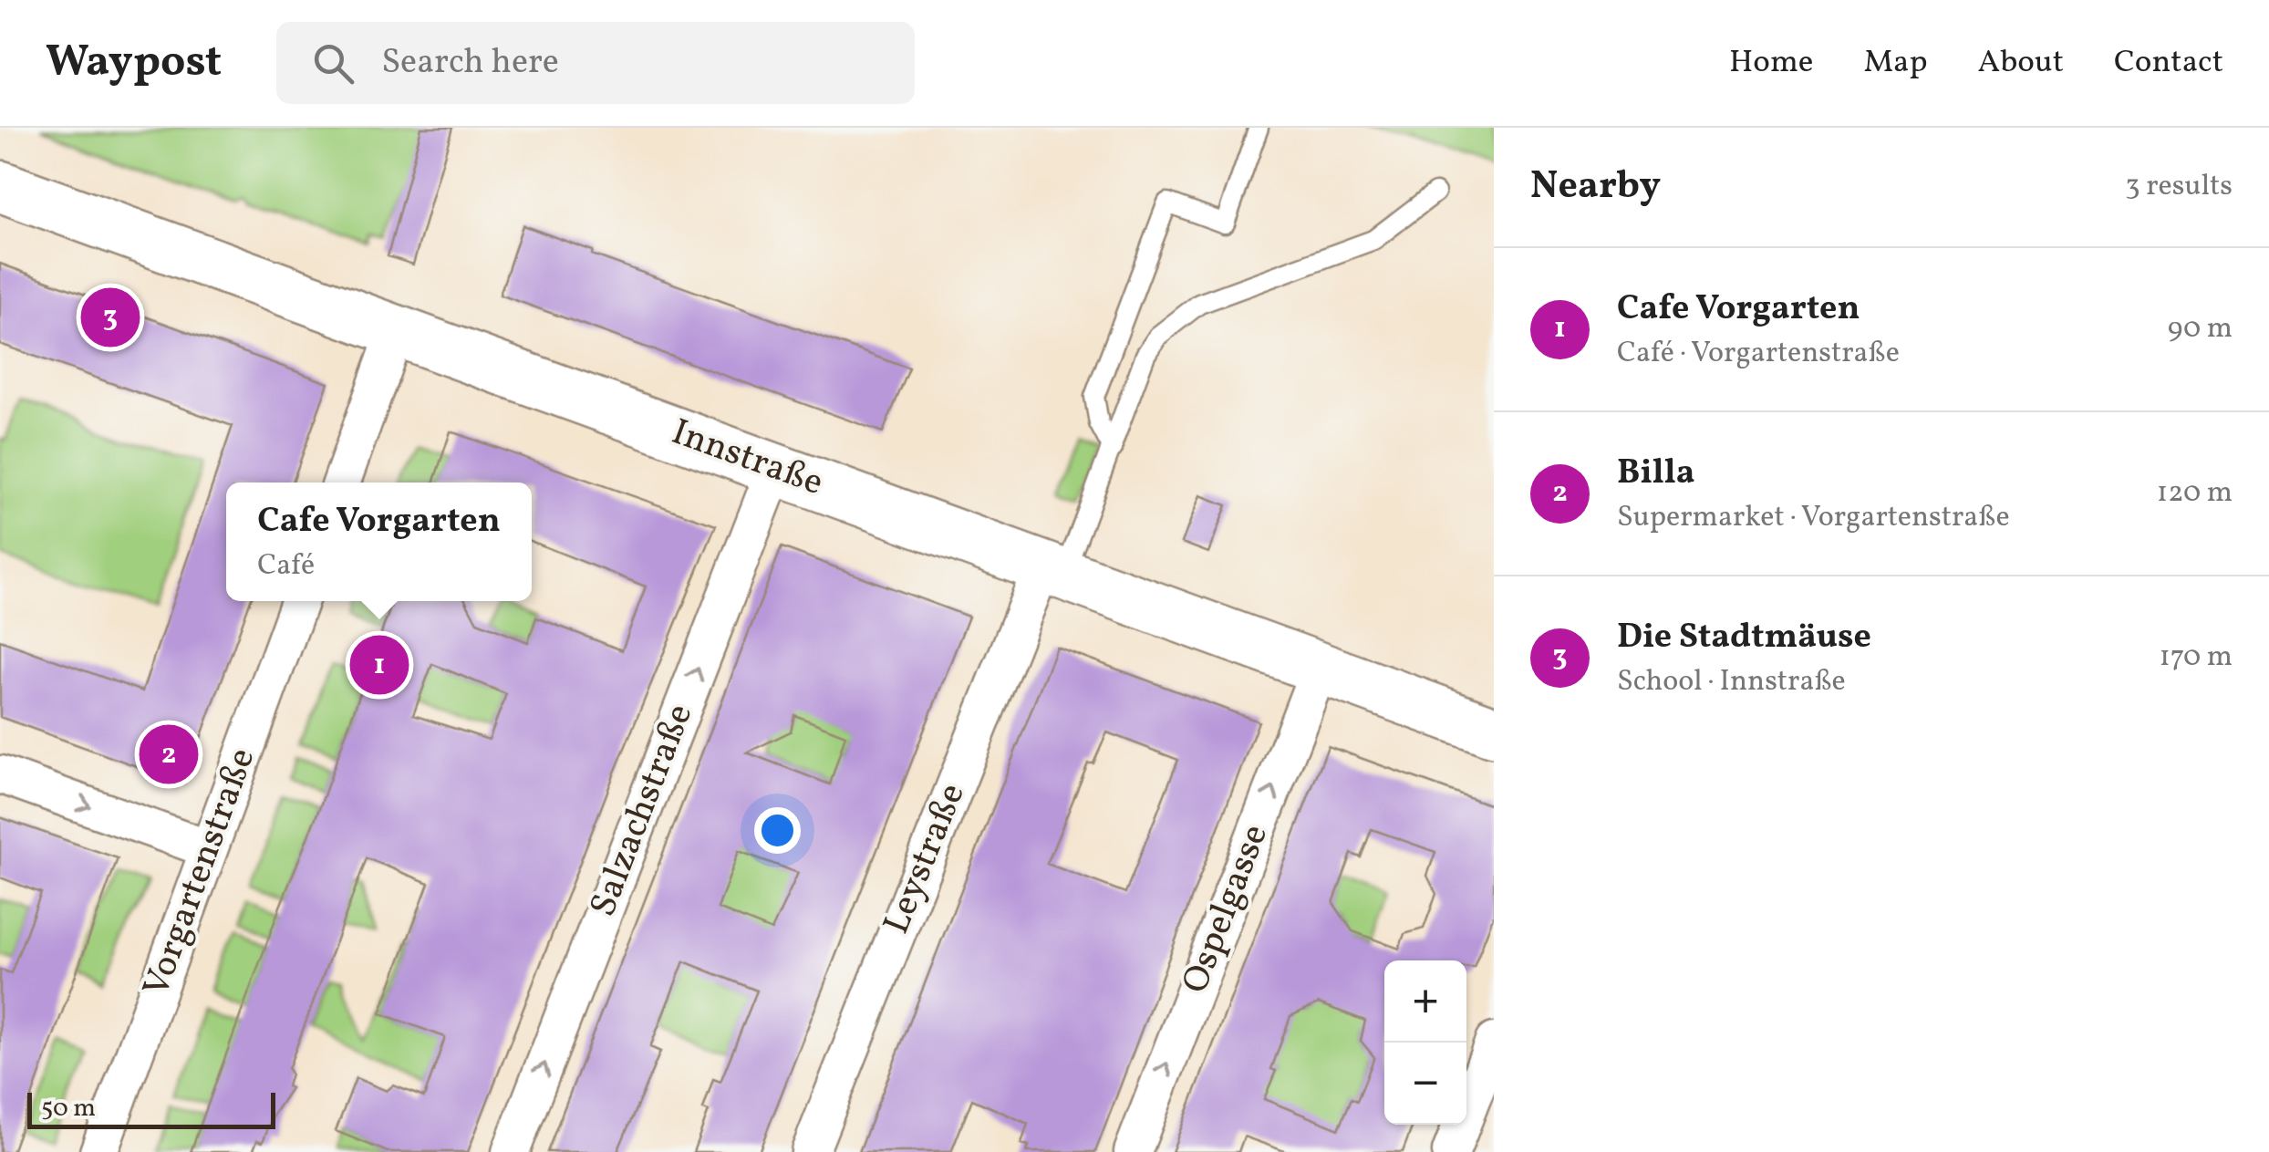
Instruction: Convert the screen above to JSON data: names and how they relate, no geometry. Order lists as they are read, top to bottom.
{
  "streets": {
    "main road": ["Innstraße"],
    "street": [
      "Salzachstraße",
      "Leystraße",
      "Vorgartenstraße",
      "Ospelgasse"
    ]
  },
  "crossings": [
    ["Innstraße", "Salzachstraße"],
    ["Innstraße", "Leystraße"],
    ["Innstraße", "Ospelgasse"]
  ],
  "one_way": ["Salzachstraße", "Ospelgasse"],
  "scale_bar": "50 m",
  "page": {
    "header": "Waypost",
    "search": "Search here",
    "nav": [
      "Home",
      "Map",
      "About",
      "Contact"
    ],
    "heading": ["Nearby", "3 results"],
    "list": [
      {
        "mark": "1",
        "name": "Cafe Vorgarten",
        "note": "Café · Vorgartenstraße",
        "value": "90 m"
      },
      {
        "mark": "2",
        "name": "Billa",
        "note": "Supermarket · Vorgartenstraße",
        "value": "120 m"
      },
      {
        "mark": "3",
        "name": "Die Stadtmäuse",
        "note": "School · Innstraße",
        "value": "170 m"
      }
    ],
    "pins": ["3", "1", "2"],
    "popup": ["Cafe Vorgarten", "Café"],
    "map_buttons": ["+", "−"],
    "scale": "50 m"
  }
}
